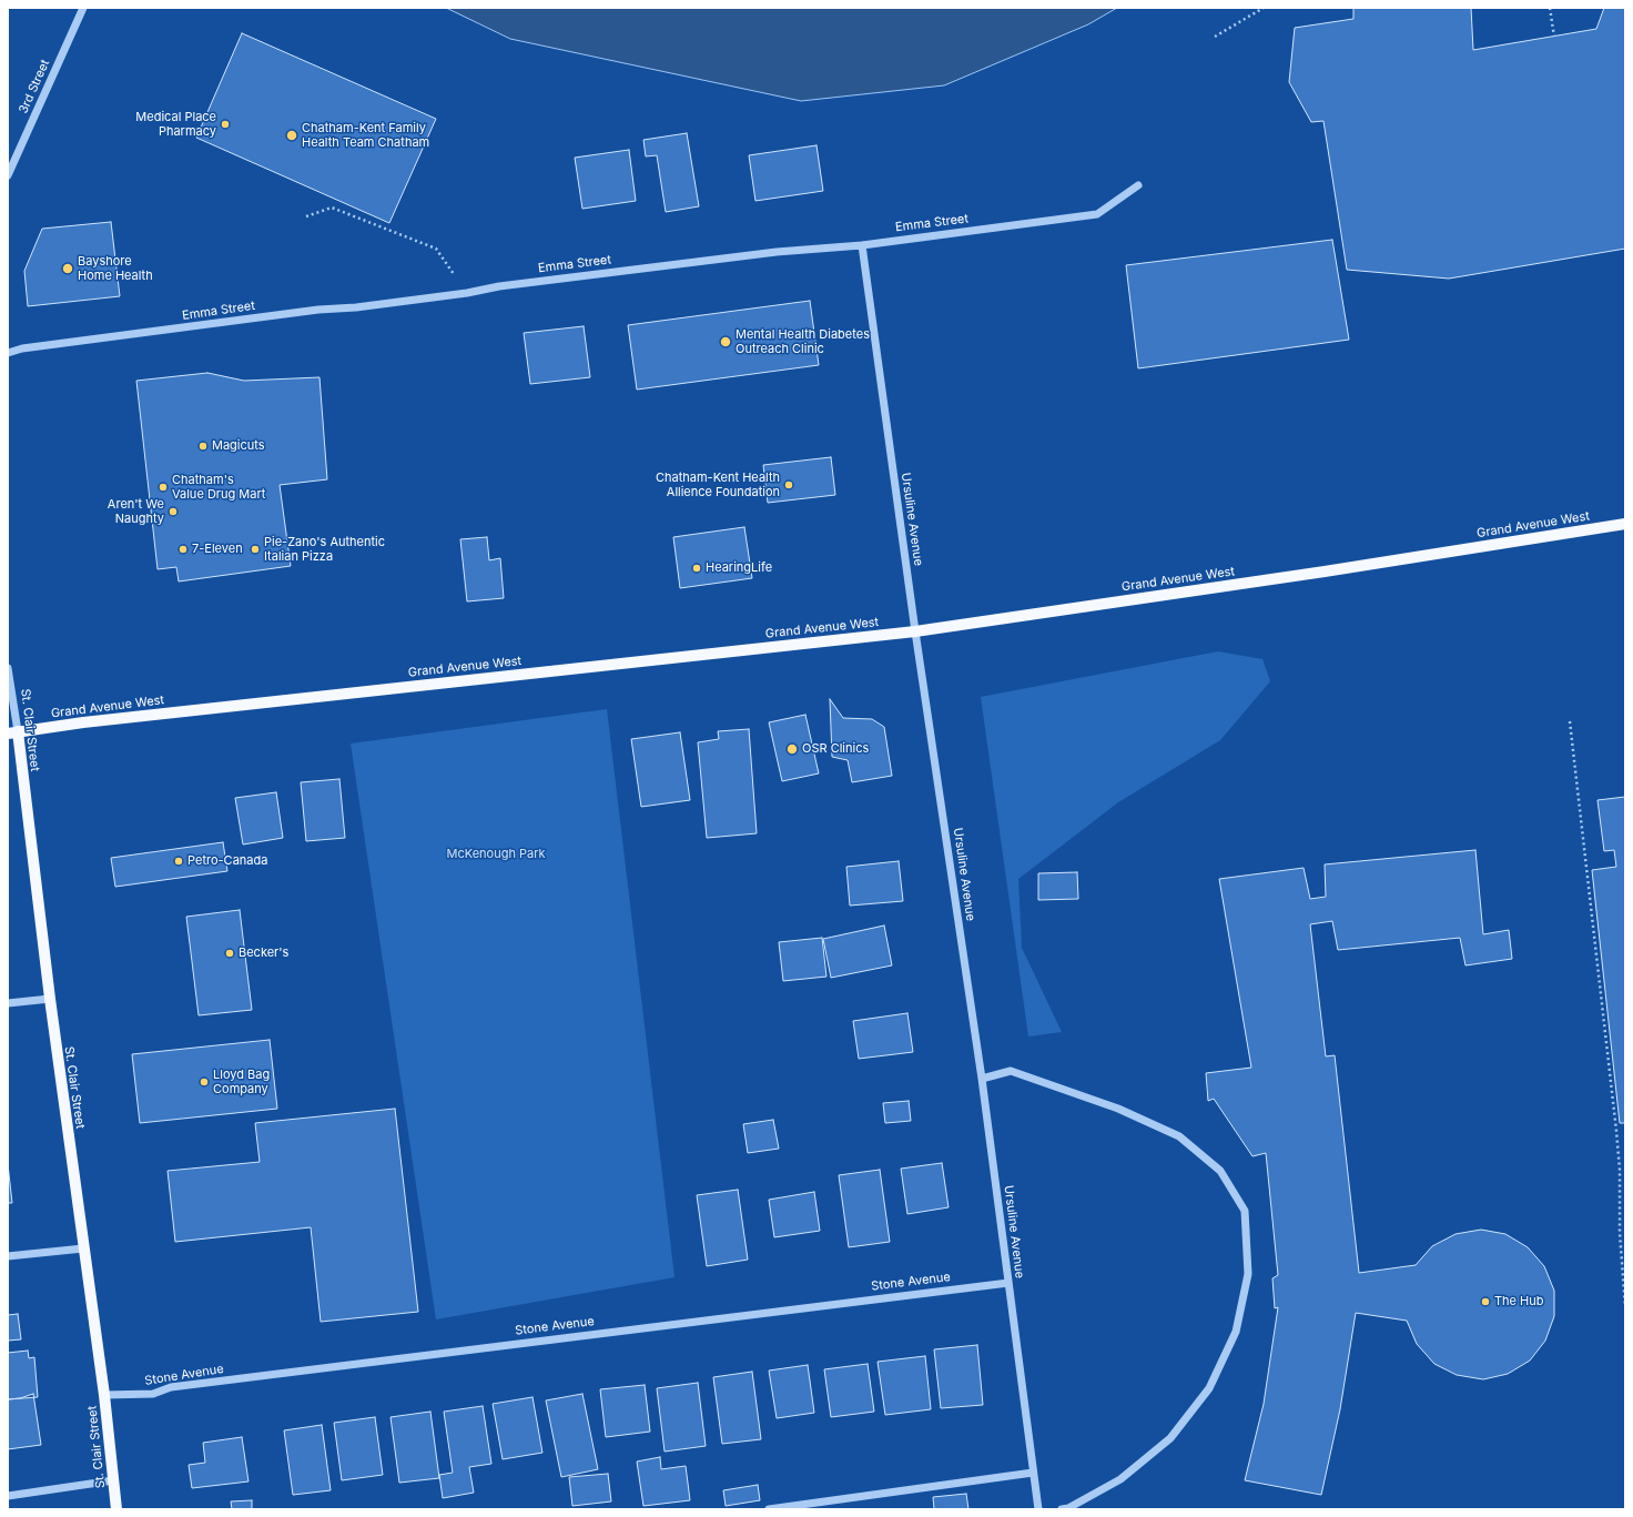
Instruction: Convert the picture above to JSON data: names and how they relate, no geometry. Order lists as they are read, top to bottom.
{
  "streets": {
    "main road": ["Grand Avenue West", "St. Clair Street"],
    "street": [
      "3rd Street",
      "Emma Street",
      "Ursuline Avenue",
      "Stone Avenue"
    ]
  },
  "crossings": [
    ["Emma Street", "Ursuline Avenue"],
    ["Ursuline Avenue", "Grand Avenue West"],
    ["Ursuline Avenue", "Stone Avenue"],
    ["Grand Avenue West", "St. Clair Street"],
    ["St. Clair Street", "Stone Avenue"]
  ],
  "parks": ["McKenough Park"],
  "places": [
    "Medical Place Pharmacy",
    "Chatham-Kent Family Health Team Chatham",
    "Bayshore Home Health",
    "Mental Health Diabetes Outreach Clinic",
    "Magicuts",
    "Chatham-Kent Health Allience Foundation",
    "Chatham's Value Drug Mart",
    "Aren't We Naughty",
    "7-Eleven",
    "Pie-Zano's Authentic Italian Pizza",
    "HearingLife",
    "OSR Clinics",
    "Petro-Canada",
    "Becker's",
    "Lloyd Bag Company",
    "The Hub"
  ]
}
